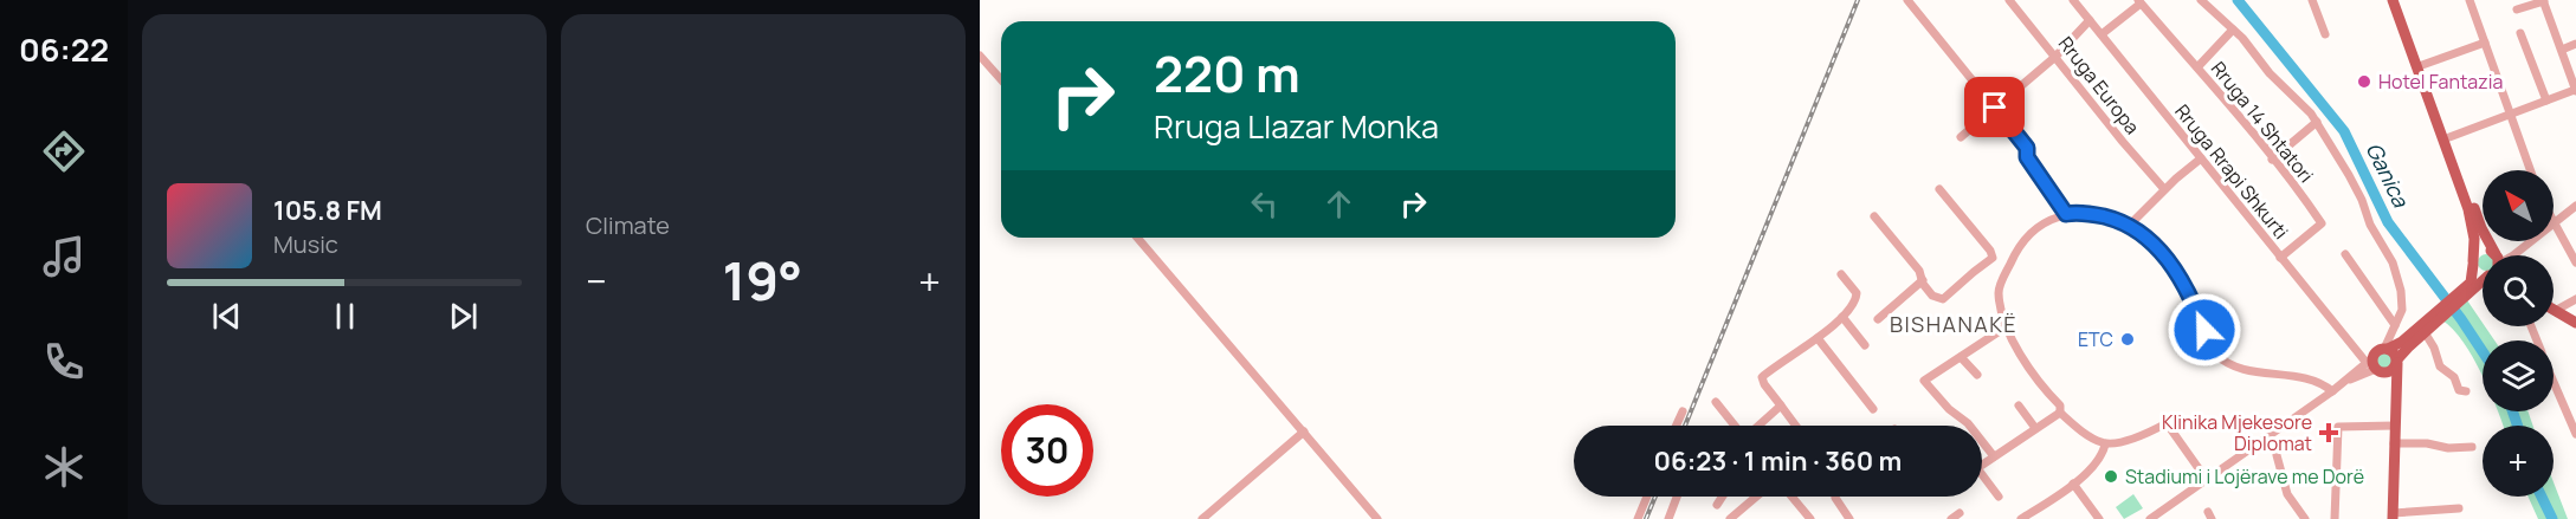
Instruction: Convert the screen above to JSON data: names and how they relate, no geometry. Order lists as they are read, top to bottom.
{
  "streets": {
    "street": ["Rruga Europa", "Rruga 14 Shtatori", "Rruga Rrapi Shkurti"]
  },
  "crossings": [
    ["Rruga 14 Shtatori", "Rruga Rrapi Shkurti"]
  ],
  "districts": ["BISHANAKË"],
  "water": ["Ganica"],
  "places": {
    "other": ["Hotel Fantazia", "ETC", "Stadiumi i Lojërave me Dorë"],
    "health": ["Klinika Mjekesore Diplomat"]
  },
  "north": "top left",
  "page": {
    "tabs": "06:22",
    "tile": "Climate",
    "turn": ["220 m", "Rruga Llazar Monka"],
    "map_buttons": "+",
    "song": ["105.8 FM", "Music"],
    "heat": ["−", "19°", "+"],
    "limit": "30",
    "trip": "06:23 · 1 min · 360 m"
  }
}
